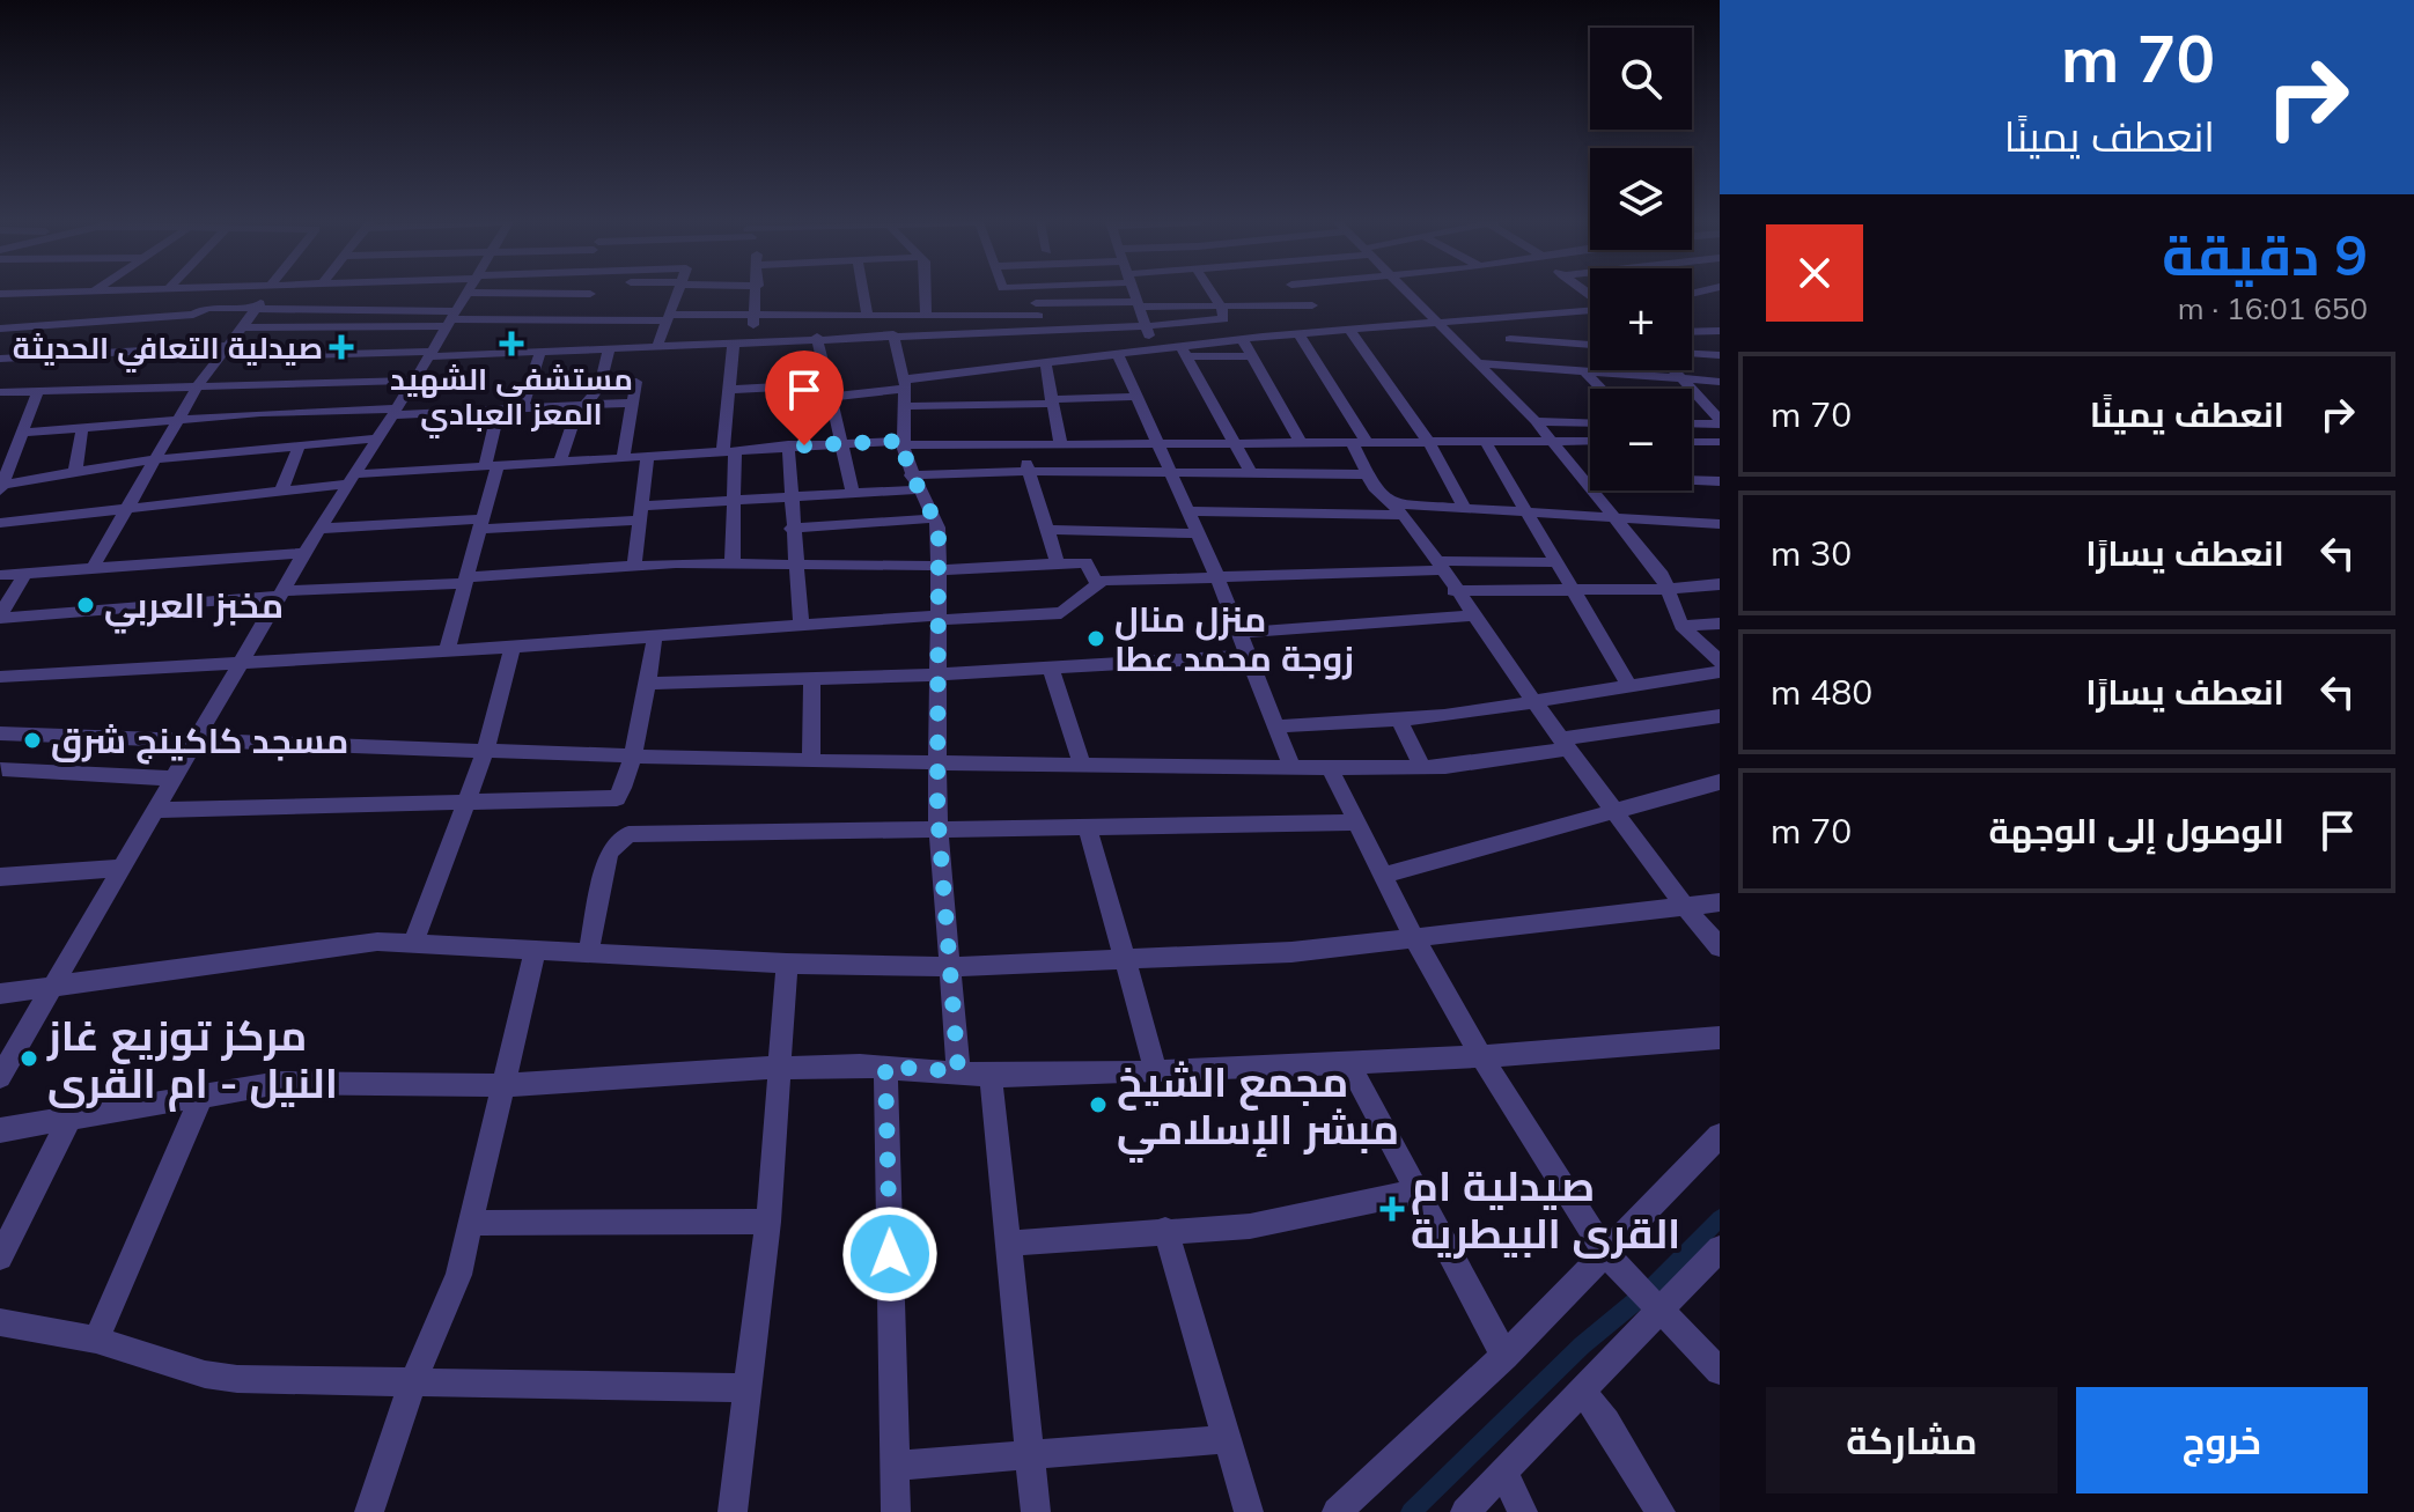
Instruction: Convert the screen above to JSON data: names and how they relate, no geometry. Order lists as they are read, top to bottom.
{
  "places": {
    "health": ["مستشفى الشهيد المعز العبادي", "صيدلية التعافي الحديثة", "صيدلية ام القرى البيطرية"],
    "other": [
      "مخبز العربي",
      "منزل منال زوجة محمد عطا",
      "مسجد كاكينج شرق",
      "مركز توزيع غاز النيل - ام القرى",
      "مجمع الشيخ مبشر الإسلامي"
    ]
  },
  "page": {
    "turn": ["70 m", "انعطف يمينًا"],
    "map_buttons": ["+", "−"],
    "heading": ["9 دقيقة", "650 m · 16:01"],
    "list": [
      {
        "name": "انعطف يمينًا",
        "value": "70 m"
      },
      {
        "name": "انعطف يسارًا",
        "value": "30 m"
      },
      {
        "name": "انعطف يسارًا",
        "value": "480 m"
      },
      {
        "name": "الوصول إلى الوجهة",
        "value": "70 m"
      }
    ],
    "buttons": ["خروج", "مشاركة"]
  }
}
